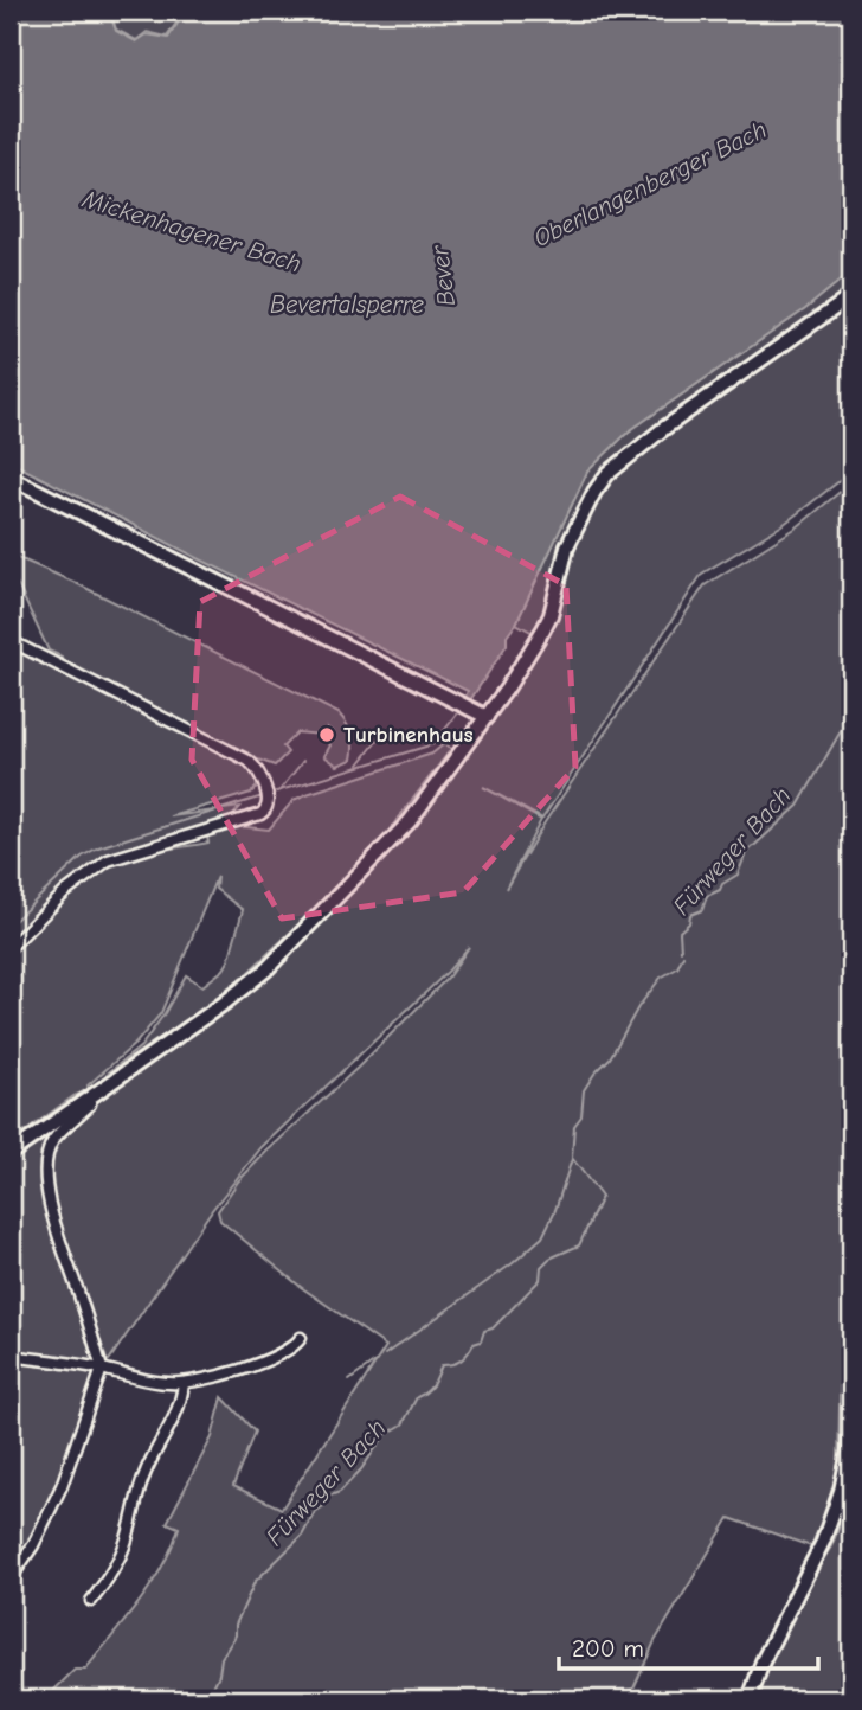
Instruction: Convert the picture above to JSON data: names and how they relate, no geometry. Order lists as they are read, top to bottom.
{
  "water": [
    "Oberlangenberger Bach",
    "Mickenhagener Bach",
    "Bever",
    "Bevertalsperre",
    "Fürweger Bach"
  ],
  "places": ["Turbinenhaus"],
  "scale_bar": "200 m"
}
